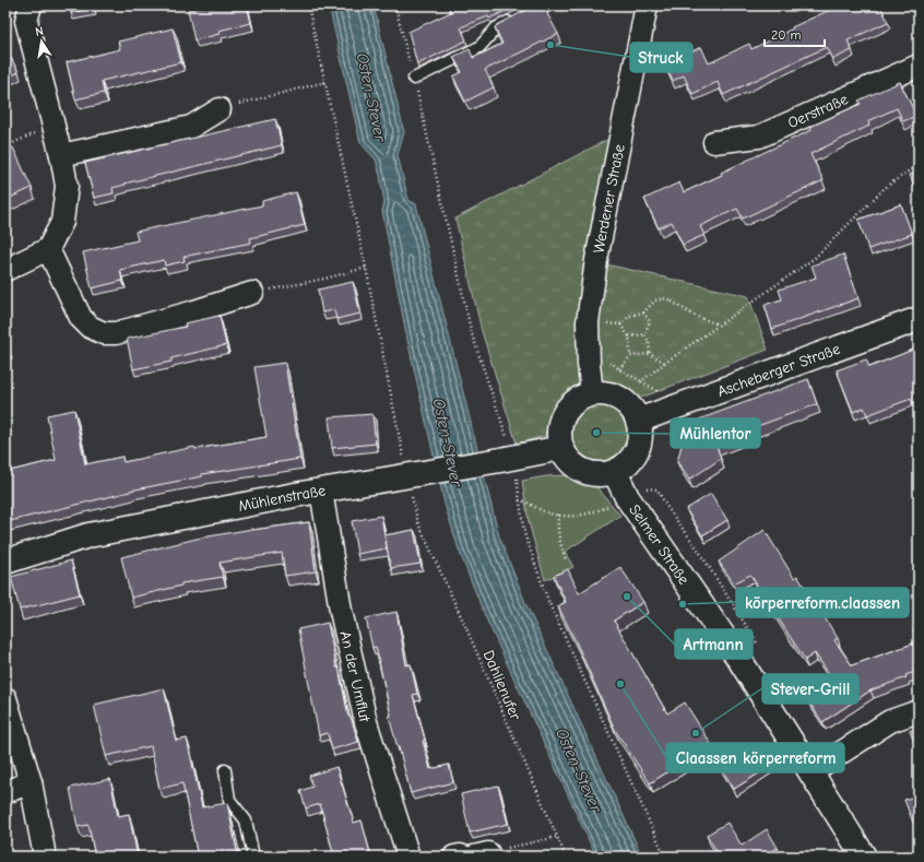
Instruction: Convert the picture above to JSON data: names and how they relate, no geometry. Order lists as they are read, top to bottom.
{
  "streets": {
    "street": [
      "Oerstraße",
      "Werdener Straße",
      "Ascheberger Straße",
      "Mühlenstraße",
      "Selmer Straße",
      "An der Umflut"
    ],
    "path": ["Dahlienufer"]
  },
  "crossings": [
    ["Werdener Straße", "Ascheberger Straße"],
    ["Werdener Straße", "Mühlenstraße"],
    ["Werdener Straße", "Selmer Straße"],
    ["Ascheberger Straße", "Mühlenstraße"],
    ["Ascheberger Straße", "Selmer Straße"],
    ["Mühlenstraße", "Selmer Straße"],
    ["Mühlenstraße", "An der Umflut"],
    ["Mühlenstraße", "Dahlienufer"]
  ],
  "water": ["Osten-Stever"],
  "places": [
    "Struck",
    "Mühlentor",
    "Artmann",
    "körperreform.claassen",
    "Claassen körperreform",
    "Stever-Grill"
  ],
  "scale_bar": "20 m",
  "north": "top"
}
